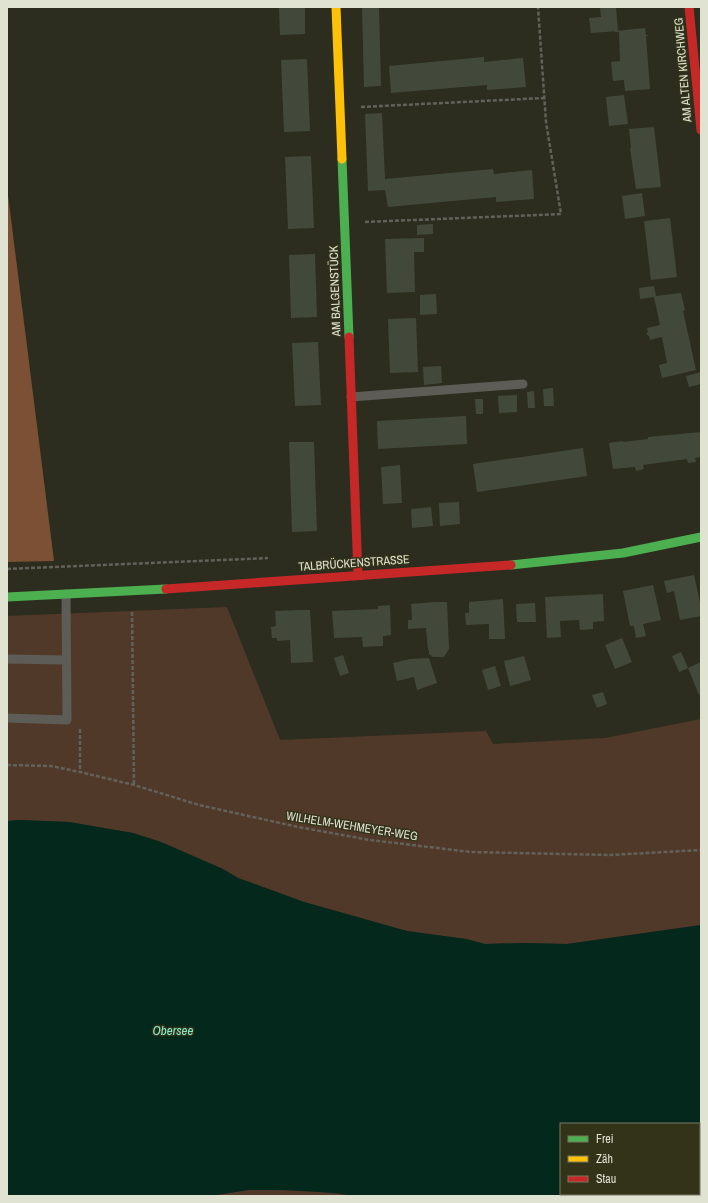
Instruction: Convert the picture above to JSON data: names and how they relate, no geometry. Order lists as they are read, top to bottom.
{
  "streets": {
    "street": ["AM ALTEN KIRCHWEG", "AM BALGENSTÜCK", "TALBRÜCKENSTRASSE"],
    "path": ["WILHELM-WEHMEYER-WEG"]
  },
  "crossings": [
    ["AM BALGENSTÜCK", "TALBRÜCKENSTRASSE"]
  ],
  "water": ["Obersee"],
  "legend": ["Frei", "Zäh", "Stau"]
}
